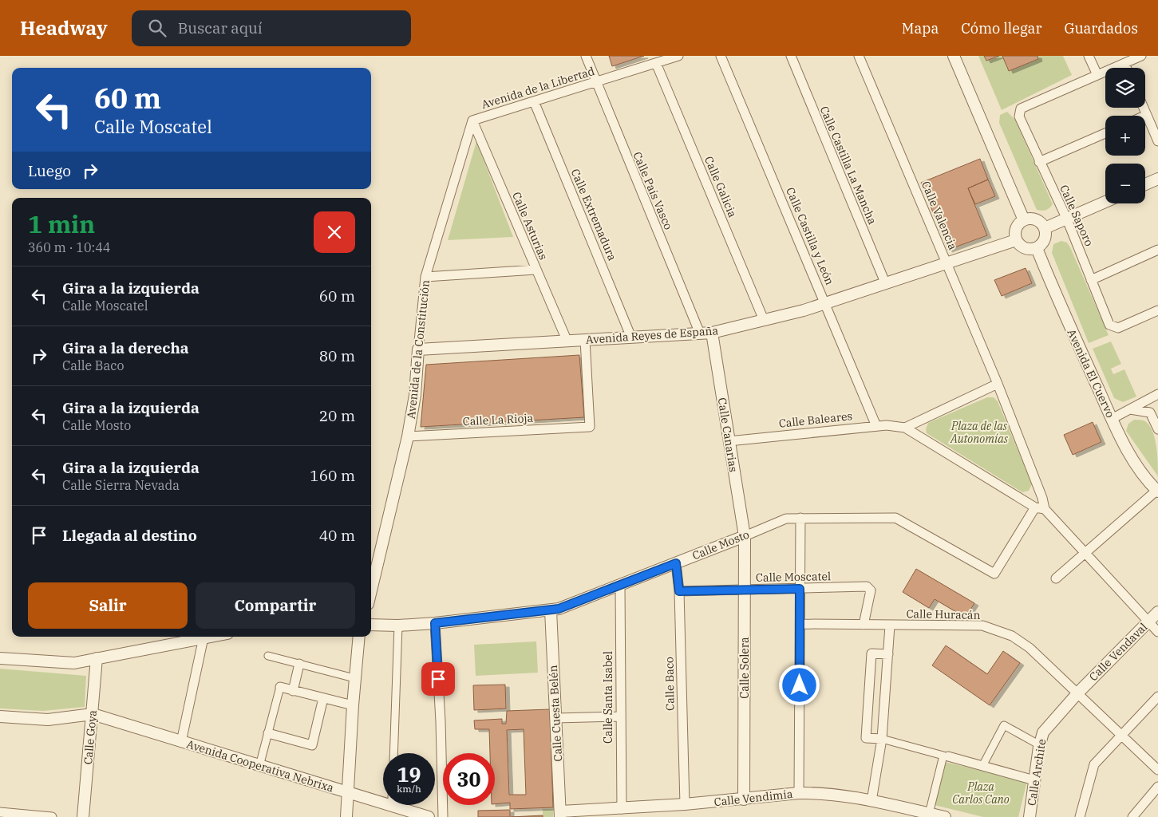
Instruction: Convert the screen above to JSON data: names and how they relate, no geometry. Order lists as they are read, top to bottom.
{
  "streets": {
    "street": [
      "Avenida de la Libertad",
      "Calle Castilla La Mancha",
      "Calle Galicia",
      "Calle País Vasco",
      "Calle Extremadura",
      "Calle Valencia",
      "Calle Saporo",
      "Calle Asturias",
      "Calle Castilla y León",
      "Avenida Reyes de España",
      "Avenida de la Constitución",
      "Avenida El Cuervo",
      "Calle La Rioja",
      "Calle Baleares",
      "Calle Canarias",
      "Calle Mosto",
      "Calle Moscatel",
      "Calle Huracán",
      "Calle Vendaval",
      "Calle Solera",
      "Calle Baco",
      "Calle Santa Isabel",
      "Calle Cuesta Belén",
      "Calle Goya",
      "Avenida Cooperativa Nebrixa",
      "Calle Archite",
      "Calle Vendimia"
    ]
  },
  "crossings": [
    ["Avenida de la Libertad", "Calle Galicia"],
    ["Avenida de la Libertad", "Calle País Vasco"],
    ["Avenida de la Libertad", "Calle Extremadura"],
    ["Avenida de la Libertad", "Calle Asturias"],
    ["Avenida de la Libertad", "Avenida de la Constitución"],
    ["Calle Castilla La Mancha", "Avenida Reyes de España"],
    ["Calle Galicia", "Avenida Reyes de España"],
    ["Calle País Vasco", "Avenida Reyes de España"],
    ["Calle Extremadura", "Avenida Reyes de España"],
    ["Calle Valencia", "Avenida Reyes de España"],
    ["Calle Asturias", "Avenida Reyes de España"],
    ["Calle Asturias", "Avenida de la Constitución"],
    ["Calle Castilla y León", "Avenida Reyes de España"],
    ["Calle Castilla y León", "Calle Baleares"],
    ["Avenida Reyes de España", "Avenida de la Constitución"],
    ["Avenida Reyes de España", "Avenida El Cuervo"],
    ["Avenida Reyes de España", "Calle La Rioja"],
    ["Avenida Reyes de España", "Calle Canarias"],
    ["Avenida de la Constitución", "Calle La Rioja"],
    ["Calle Baleares", "Calle Canarias"],
    ["Calle Canarias", "Calle Mosto"],
    ["Calle Canarias", "Calle Solera"],
    ["Calle Mosto", "Calle Solera"],
    ["Calle Mosto", "Calle Baco"],
    ["Calle Mosto", "Calle Santa Isabel"],
    ["Calle Mosto", "Calle Cuesta Belén"],
    ["Calle Moscatel", "Calle Huracán"],
    ["Calle Moscatel", "Calle Solera"],
    ["Calle Moscatel", "Calle Baco"],
    ["Calle Huracán", "Calle Vendaval"],
    ["Calle Huracán", "Calle Archite"],
    ["Calle Vendaval", "Calle Archite"],
    ["Calle Solera", "Calle Vendimia"],
    ["Calle Baco", "Calle Vendimia"],
    ["Calle Santa Isabel", "Calle Vendimia"],
    ["Calle Cuesta Belén", "Calle Vendimia"],
    ["Calle Goya", "Avenida Cooperativa Nebrixa"]
  ],
  "parks": ["Plaza de las Autonomías", "Plaza Carlos Cano"],
  "page": {
    "header": "Headway",
    "search": "Buscar aquí",
    "nav": ["Mapa", "Cómo llegar", "Guardados"],
    "map_buttons": ["+", "−"],
    "turn": ["60 m", "Calle Moscatel"],
    "then": "Luego",
    "heading": ["1 min", "360 m · 10:44"],
    "list": [
      {
        "name": "Gira a la izquierda",
        "note": "Calle Moscatel",
        "value": "60 m"
      },
      {
        "name": "Gira a la derecha",
        "note": "Calle Baco",
        "value": "80 m"
      },
      {
        "name": "Gira a la izquierda",
        "note": "Calle Mosto",
        "value": "20 m"
      },
      {
        "name": "Gira a la izquierda",
        "note": "Calle Sierra Nevada",
        "value": "160 m"
      },
      {
        "name": "Llegada al destino",
        "value": "40 m"
      }
    ],
    "buttons": ["Salir", "Compartir"],
    "speed": "19 km/h",
    "limit": "30"
  }
}
